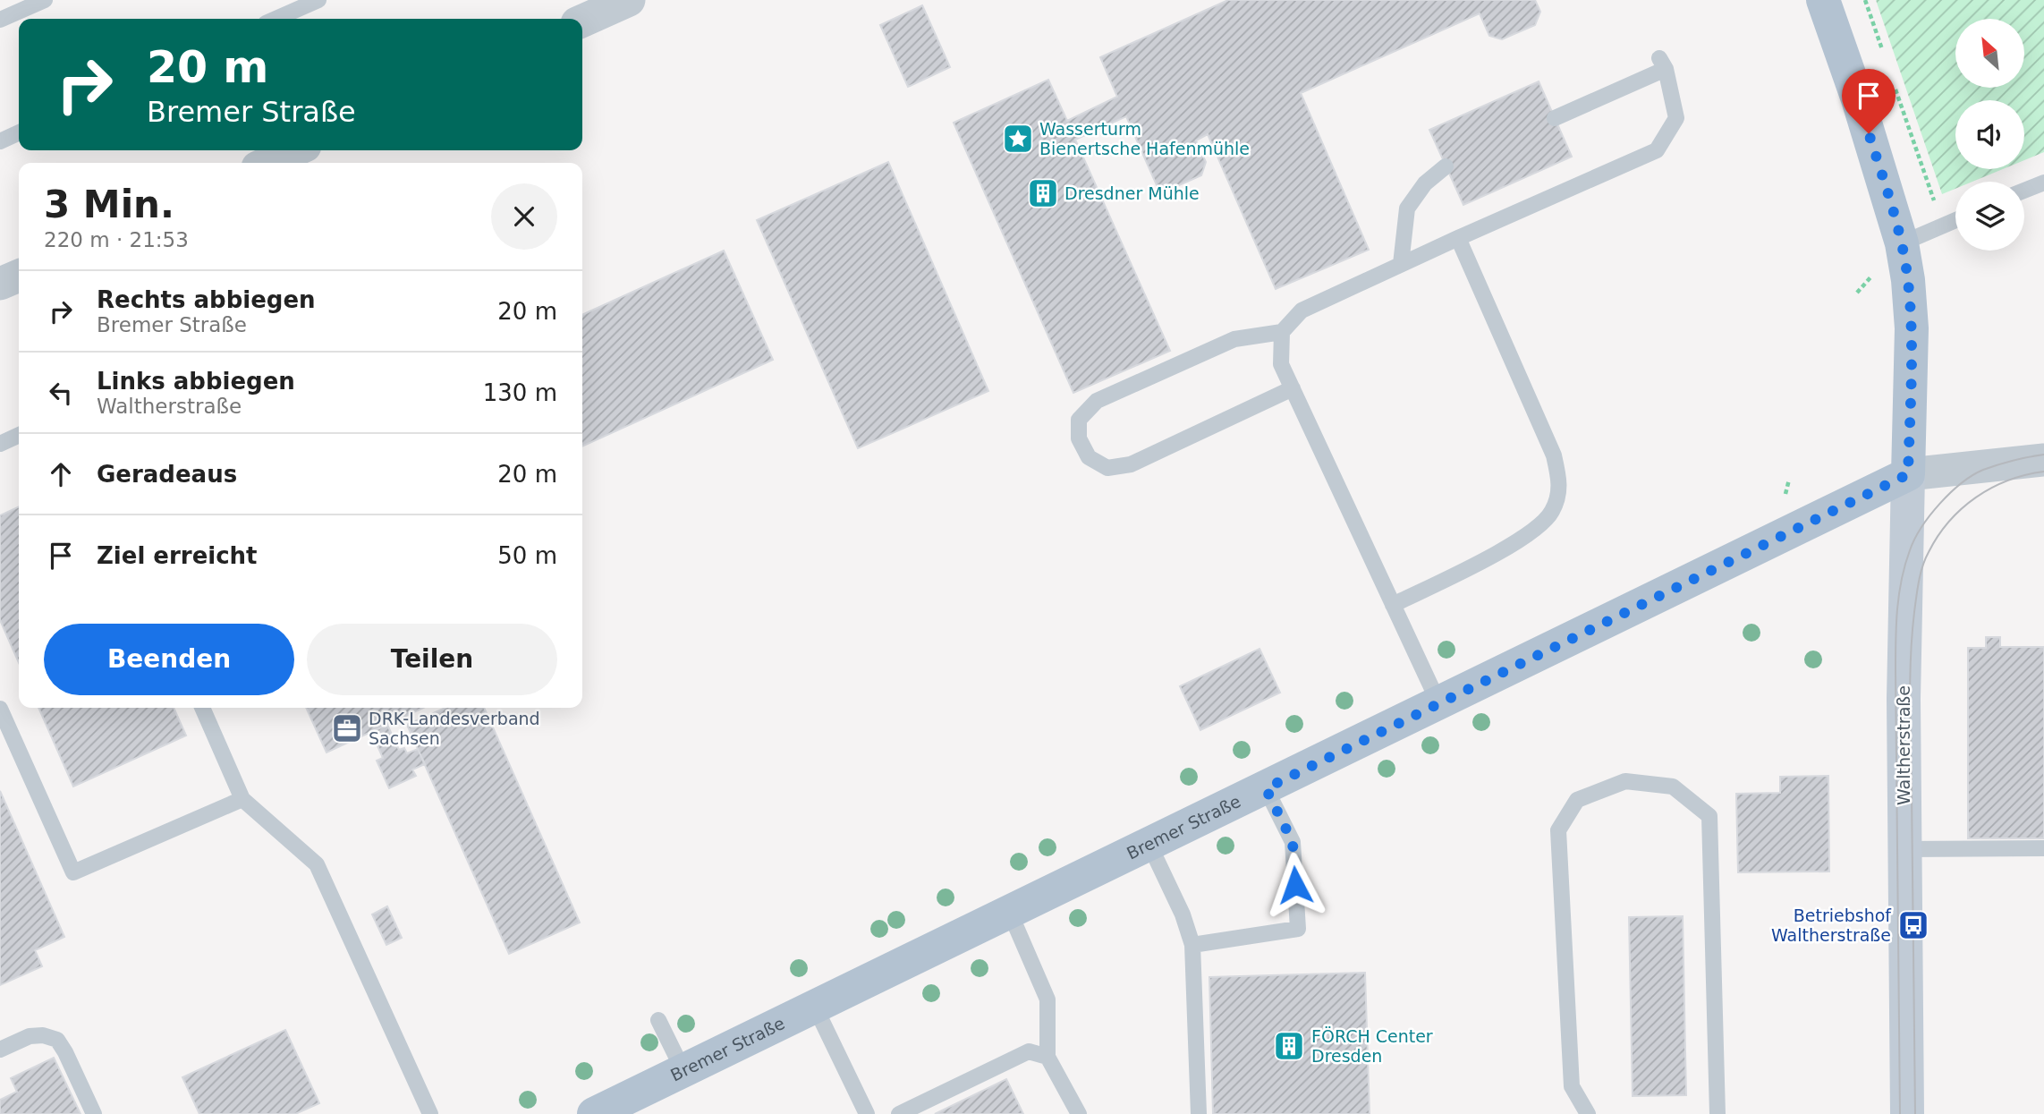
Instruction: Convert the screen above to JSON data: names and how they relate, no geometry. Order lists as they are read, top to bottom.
{
  "streets": {
    "main road": ["Waltherstraße", "Bremer Straße"]
  },
  "crossings": [
    ["Waltherstraße", "Bremer Straße"]
  ],
  "places": {
    "place": ["Wasserturm Bienertsche Hafenmühle"],
    "building": ["Dresdner Mühle", "FÖRCH Center Dresden"],
    "office": ["DRK-Landesverband Sachsen"],
    "bus stop": ["Betriebshof Waltherstraße"]
  },
  "north": "top left",
  "page": {
    "turn": ["20 m", "Bremer Straße"],
    "heading": ["3 Min.", "220 m · 21:53"],
    "list": [
      {
        "name": "Rechts abbiegen",
        "note": "Bremer Straße",
        "value": "20 m"
      },
      {
        "name": "Links abbiegen",
        "note": "Waltherstraße",
        "value": "130 m"
      },
      {
        "name": "Geradeaus",
        "value": "20 m"
      },
      {
        "name": "Ziel erreicht",
        "value": "50 m"
      }
    ],
    "buttons": ["Beenden", "Teilen"]
  }
}
